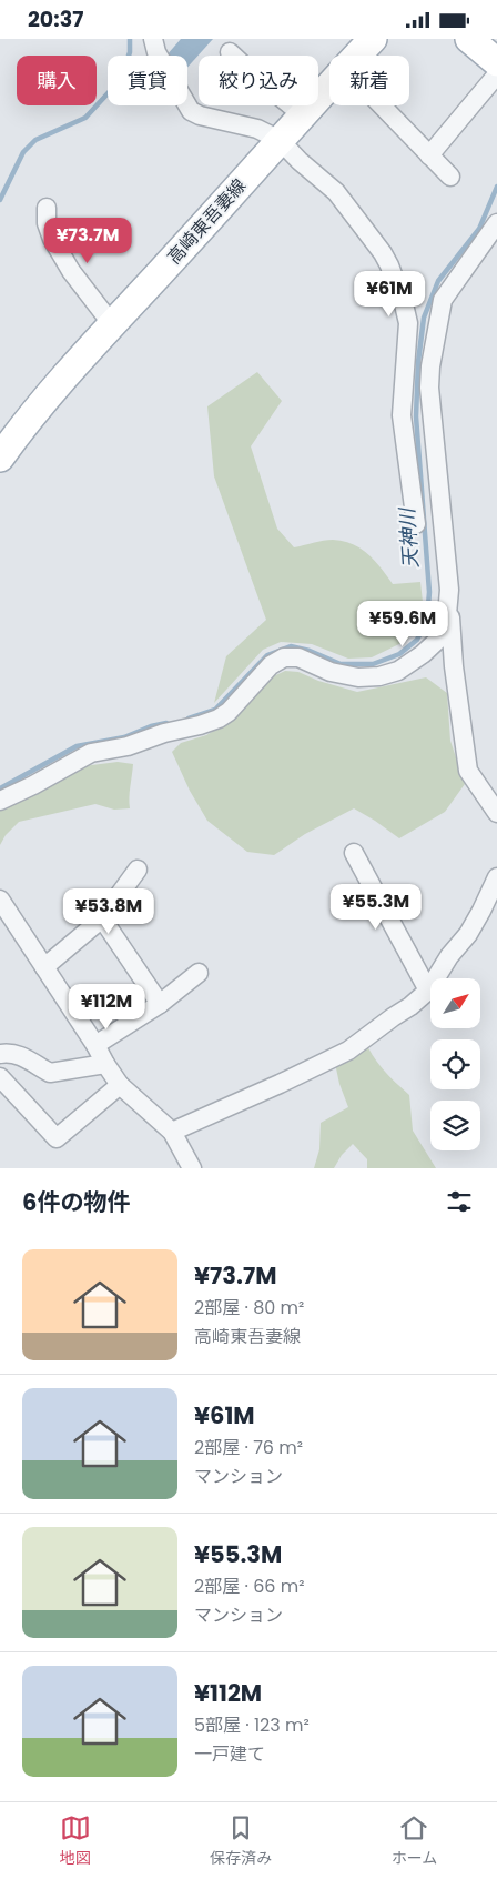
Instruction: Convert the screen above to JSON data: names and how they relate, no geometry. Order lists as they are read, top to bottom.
{
  "streets": {
    "main road": ["高崎東吾妻線"]
  },
  "water": ["天神川"],
  "north": "top right",
  "page": {
    "status": "20:37",
    "chip": [
      "購入",
      "賃貸",
      "絞り込み",
      "新着"
    ],
    "price": [
      "¥73.7M",
      "¥61M",
      "¥59.6M",
      "¥55.3M",
      "¥53.8M",
      "¥112M"
    ],
    "heading": "6件の物件",
    "list": [
      {
        "name": "¥73.7M",
        "note": "2部屋 · 80 m² · 高崎東吾妻線"
      },
      {
        "name": "¥61M",
        "note": "2部屋 · 76 m² · マンション"
      },
      {
        "name": "¥55.3M",
        "note": "2部屋 · 66 m² · マンション"
      },
      {
        "name": "¥112M",
        "note": "5部屋 · 123 m² · 一戸建て"
      }
    ],
    "tabs": ["地図", "保存済み", "ホーム"]
  }
}
